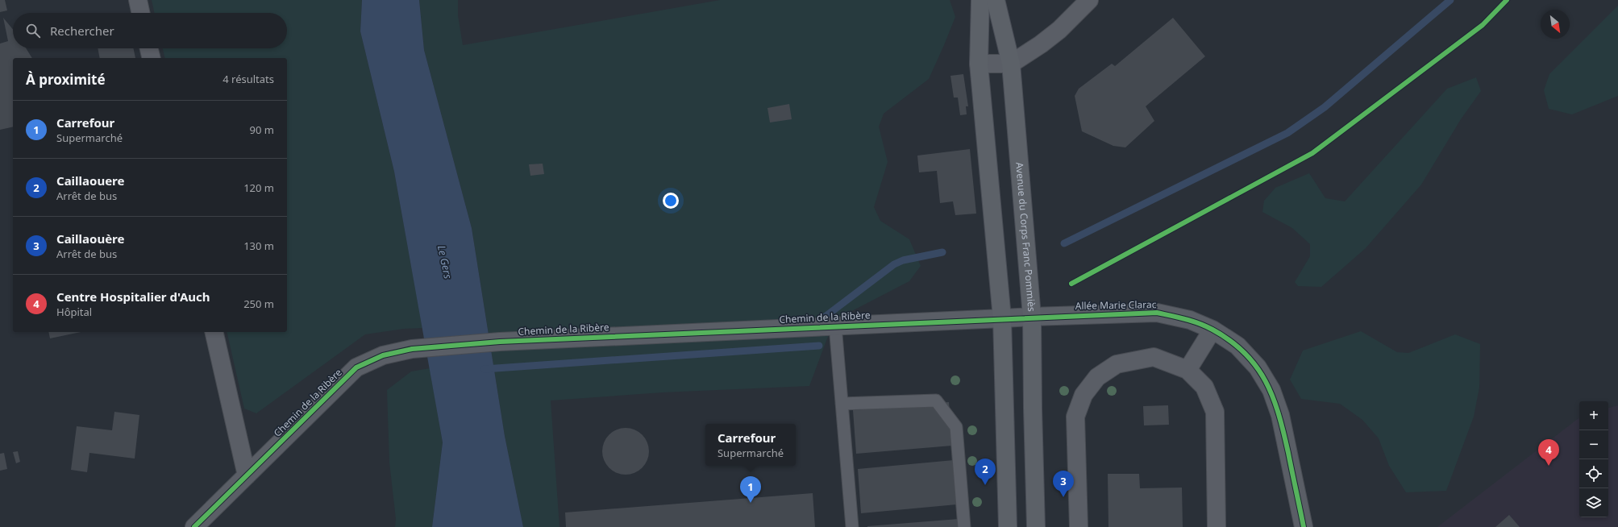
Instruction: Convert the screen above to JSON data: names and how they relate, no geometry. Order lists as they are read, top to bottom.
{
  "streets": {
    "main road": ["Avenue du Corps Franc Pommiès"],
    "street": ["Allée Marie Clarac", "Chemin de la Ribère"]
  },
  "crossings": [
    ["Avenue du Corps Franc Pommiès", "Allée Marie Clarac"],
    ["Allée Marie Clarac", "Chemin de la Ribère"]
  ],
  "water": ["Le Gers"],
  "north": "bottom right",
  "page": {
    "search": "Rechercher",
    "heading": ["À proximité", "4 résultats"],
    "list": [
      {
        "mark": "1",
        "name": "Carrefour",
        "note": "Supermarché",
        "value": "90 m"
      },
      {
        "mark": "2",
        "name": "Caillaouere",
        "note": "Arrêt de bus",
        "value": "120 m"
      },
      {
        "mark": "3",
        "name": "Caillaouère",
        "note": "Arrêt de bus",
        "value": "130 m"
      },
      {
        "mark": "4",
        "name": "Centre Hospitalier d'Auch",
        "note": "Hôpital",
        "value": "250 m"
      }
    ],
    "map_buttons": ["+", "−"],
    "popup": ["Carrefour", "Supermarché"],
    "pins": [
      "4",
      "2",
      "3",
      "1"
    ]
  }
}
